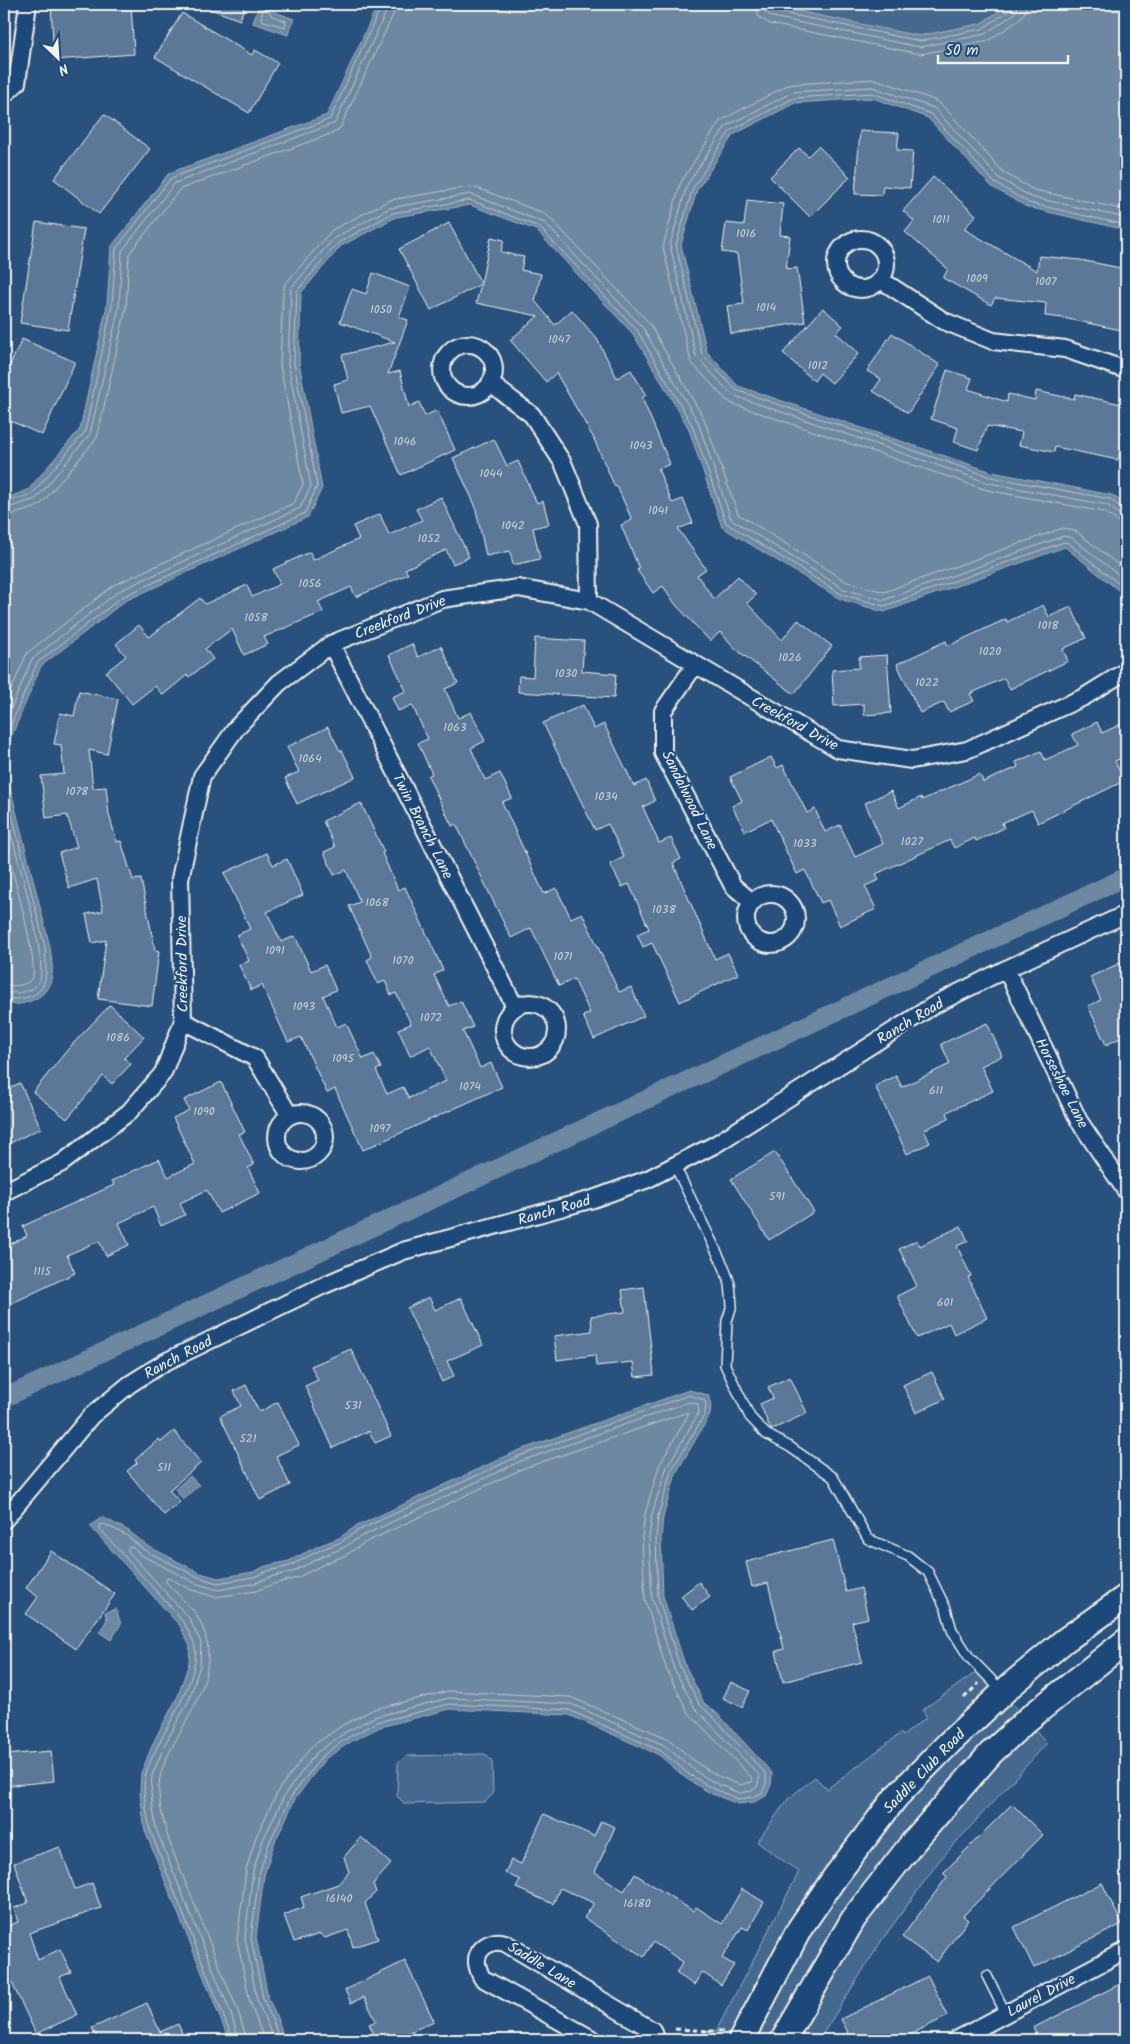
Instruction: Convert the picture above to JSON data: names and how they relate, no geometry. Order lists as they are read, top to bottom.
{
  "streets": {
    "street": [
      "Creekford Drive",
      "Sandalwood Lane",
      "Twin Branch Lane",
      "Ranch Road",
      "Horseshoe Lane",
      "Saddle Club Road",
      "Saddle Lane",
      "Laurel Drive"
    ]
  },
  "crossings": [
    ["Creekford Drive", "Sandalwood Lane"],
    ["Creekford Drive", "Twin Branch Lane"],
    ["Ranch Road", "Horseshoe Lane"]
  ],
  "house_numbers": [
    "1011",
    "1016",
    "1009",
    "1007",
    "1014",
    "1050",
    "1047",
    "1012",
    "1046",
    "1043",
    "1044",
    "1041",
    "1042",
    "1052",
    "1056",
    "1058",
    "1018",
    "1020",
    "1026",
    "1030",
    "1022",
    "1063",
    "1064",
    "1078",
    "1034",
    "1027",
    "1033",
    "1068",
    "1038",
    "1091",
    "1071",
    "1070",
    "1093",
    "1072",
    "1086",
    "1095",
    "1074",
    "611",
    "1090",
    "1097",
    "591",
    "1115",
    "601",
    "531",
    "521",
    "511",
    "16140",
    "16180"
  ],
  "scale_bar": "50 m",
  "north": "bottom right"
}
